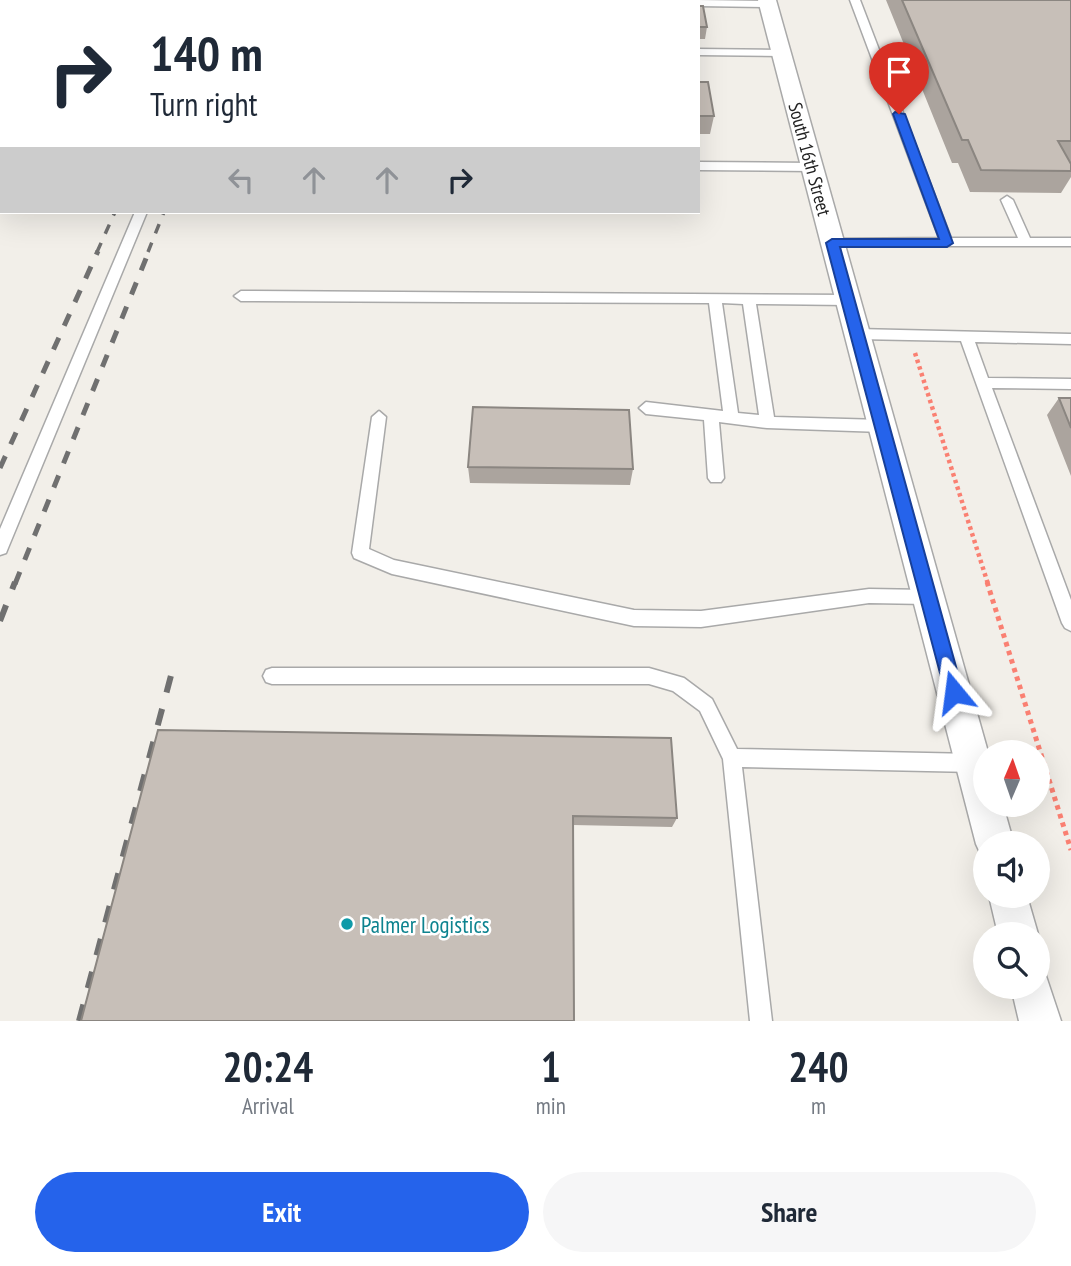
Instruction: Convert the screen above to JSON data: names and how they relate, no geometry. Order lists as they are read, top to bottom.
{
  "streets": {
    "street": ["South 16th Street"]
  },
  "places": ["Palmer Logistics"],
  "north": "top",
  "page": {
    "turn": ["140 m", "Turn right"],
    "eta": [
      "20:24",
      "Arrival",
      "1",
      "min",
      "240",
      "m"
    ],
    "buttons": ["Exit", "Share"]
  }
}
